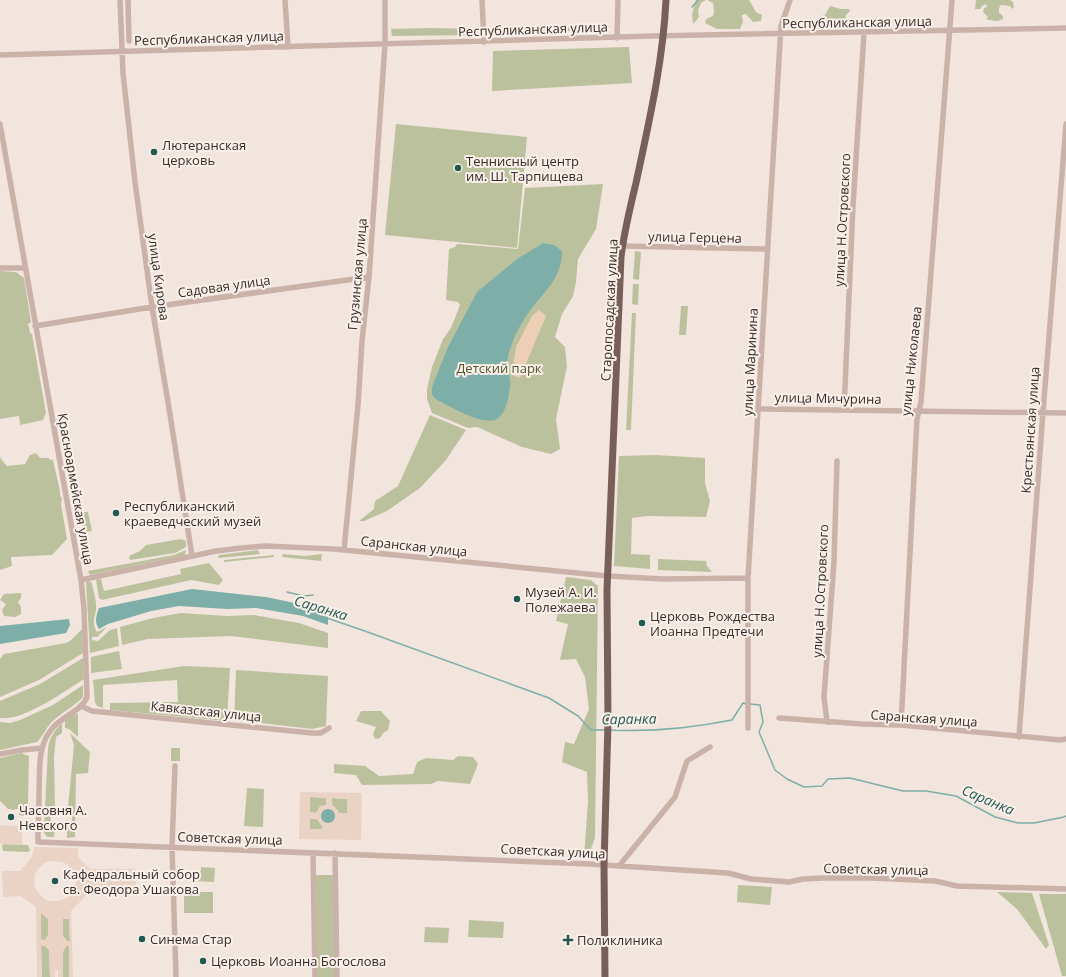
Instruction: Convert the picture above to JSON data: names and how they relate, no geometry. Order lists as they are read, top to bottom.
{
  "streets": {
    "main road": ["Старопосадская улица"],
    "street": [
      "Республиканская улица",
      "улица Н.Островского",
      "улица Герцена",
      "Грузинская улица",
      "улица Кирова",
      "Садовая улица",
      "улица Николаева",
      "улица Маринина",
      "улица Мичурина",
      "Крестьянская улица",
      "Красноармейская улица",
      "Саранская улица",
      "Кавказская улица",
      "Советская улица"
    ]
  },
  "crossings": [
    ["Республиканская улица", "улица Н.Островского"],
    ["Республиканская улица", "Грузинская улица"],
    ["Республиканская улица", "улица Кирова"],
    ["Республиканская улица", "Старопосадская улица"],
    ["Республиканская улица", "улица Николаева"],
    ["Республиканская улица", "улица Маринина"],
    ["улица Н.Островского", "улица Мичурина"],
    ["улица Н.Островского", "Саранская улица"],
    ["улица Герцена", "Старопосадская улица"],
    ["улица Герцена", "улица Маринина"],
    ["Грузинская улица", "Садовая улица"],
    ["Грузинская улица", "Саранская улица"],
    ["улица Кирова", "Садовая улица"],
    ["улица Кирова", "Саранская улица"],
    ["Садовая улица", "Красноармейская улица"],
    ["Старопосадская улица", "Саранская улица"],
    ["Старопосадская улица", "Советская улица"],
    ["улица Николаева", "улица Мичурина"],
    ["улица Николаева", "Саранская улица"],
    ["улица Маринина", "улица Мичурина"],
    ["улица Маринина", "Саранская улица"],
    ["улица Мичурина", "Крестьянская улица"],
    ["Крестьянская улица", "Саранская улица"],
    ["Красноармейская улица", "Саранская улица"],
    ["Красноармейская улица", "Кавказская улица"]
  ],
  "water": ["Саранка"],
  "parks": ["Детский парк"],
  "places": {
    "other": [
      "Лютеранская церковь",
      "Теннисный центр им. Ш. Тарпищева",
      "Республиканский краеведческий музей",
      "Музей А. И. Полежаева",
      "Церковь Рождества Иоанна Предтечи",
      "Часовня А. Невского",
      "Кафедральный собор св. Феодора Ушакова",
      "Синема Стар",
      "Церковь Иоанна Богослова"
    ],
    "health": ["Поликлиника"]
  }
}
